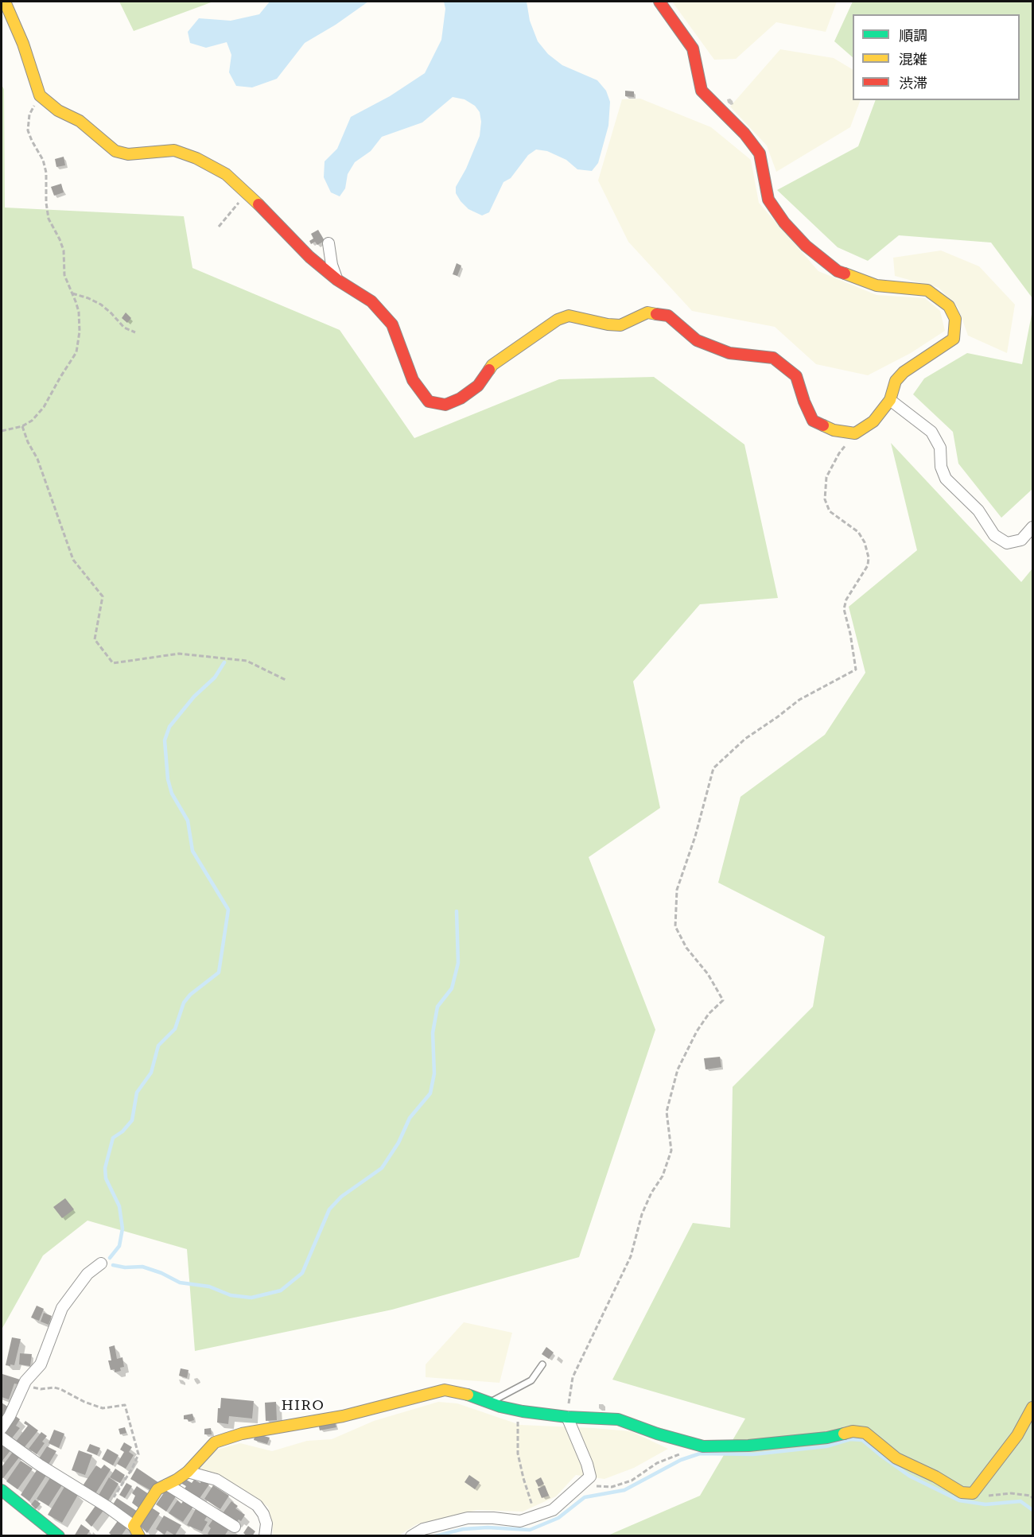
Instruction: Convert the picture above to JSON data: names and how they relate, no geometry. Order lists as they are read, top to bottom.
{
  "districts": ["HIRO"],
  "legend": ["順調", "混雑", "渋滞"]
}
